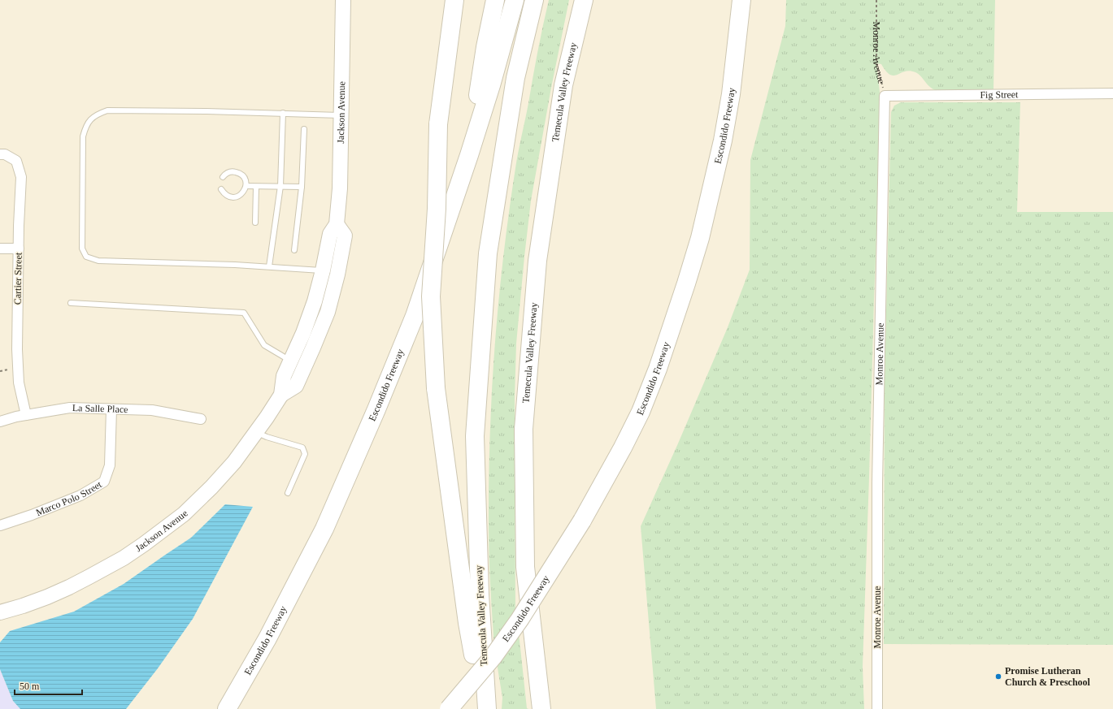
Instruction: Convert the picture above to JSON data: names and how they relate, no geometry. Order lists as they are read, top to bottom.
{
  "streets": {
    "highway": ["Temecula Valley Freeway", "Escondido Freeway"],
    "main road": ["Jackson Avenue"],
    "street": [
      "Monroe Avenue",
      "Fig Street",
      "Cartier Street",
      "La Salle Place",
      "Marco Polo Street"
    ]
  },
  "crossings": [
    ["Monroe Avenue", "Fig Street"],
    ["Cartier Street", "La Salle Place"],
    ["La Salle Place", "Marco Polo Street"]
  ],
  "places": ["Promise Lutheran Church & Preschool"],
  "scale_bar": "50 m"
}
